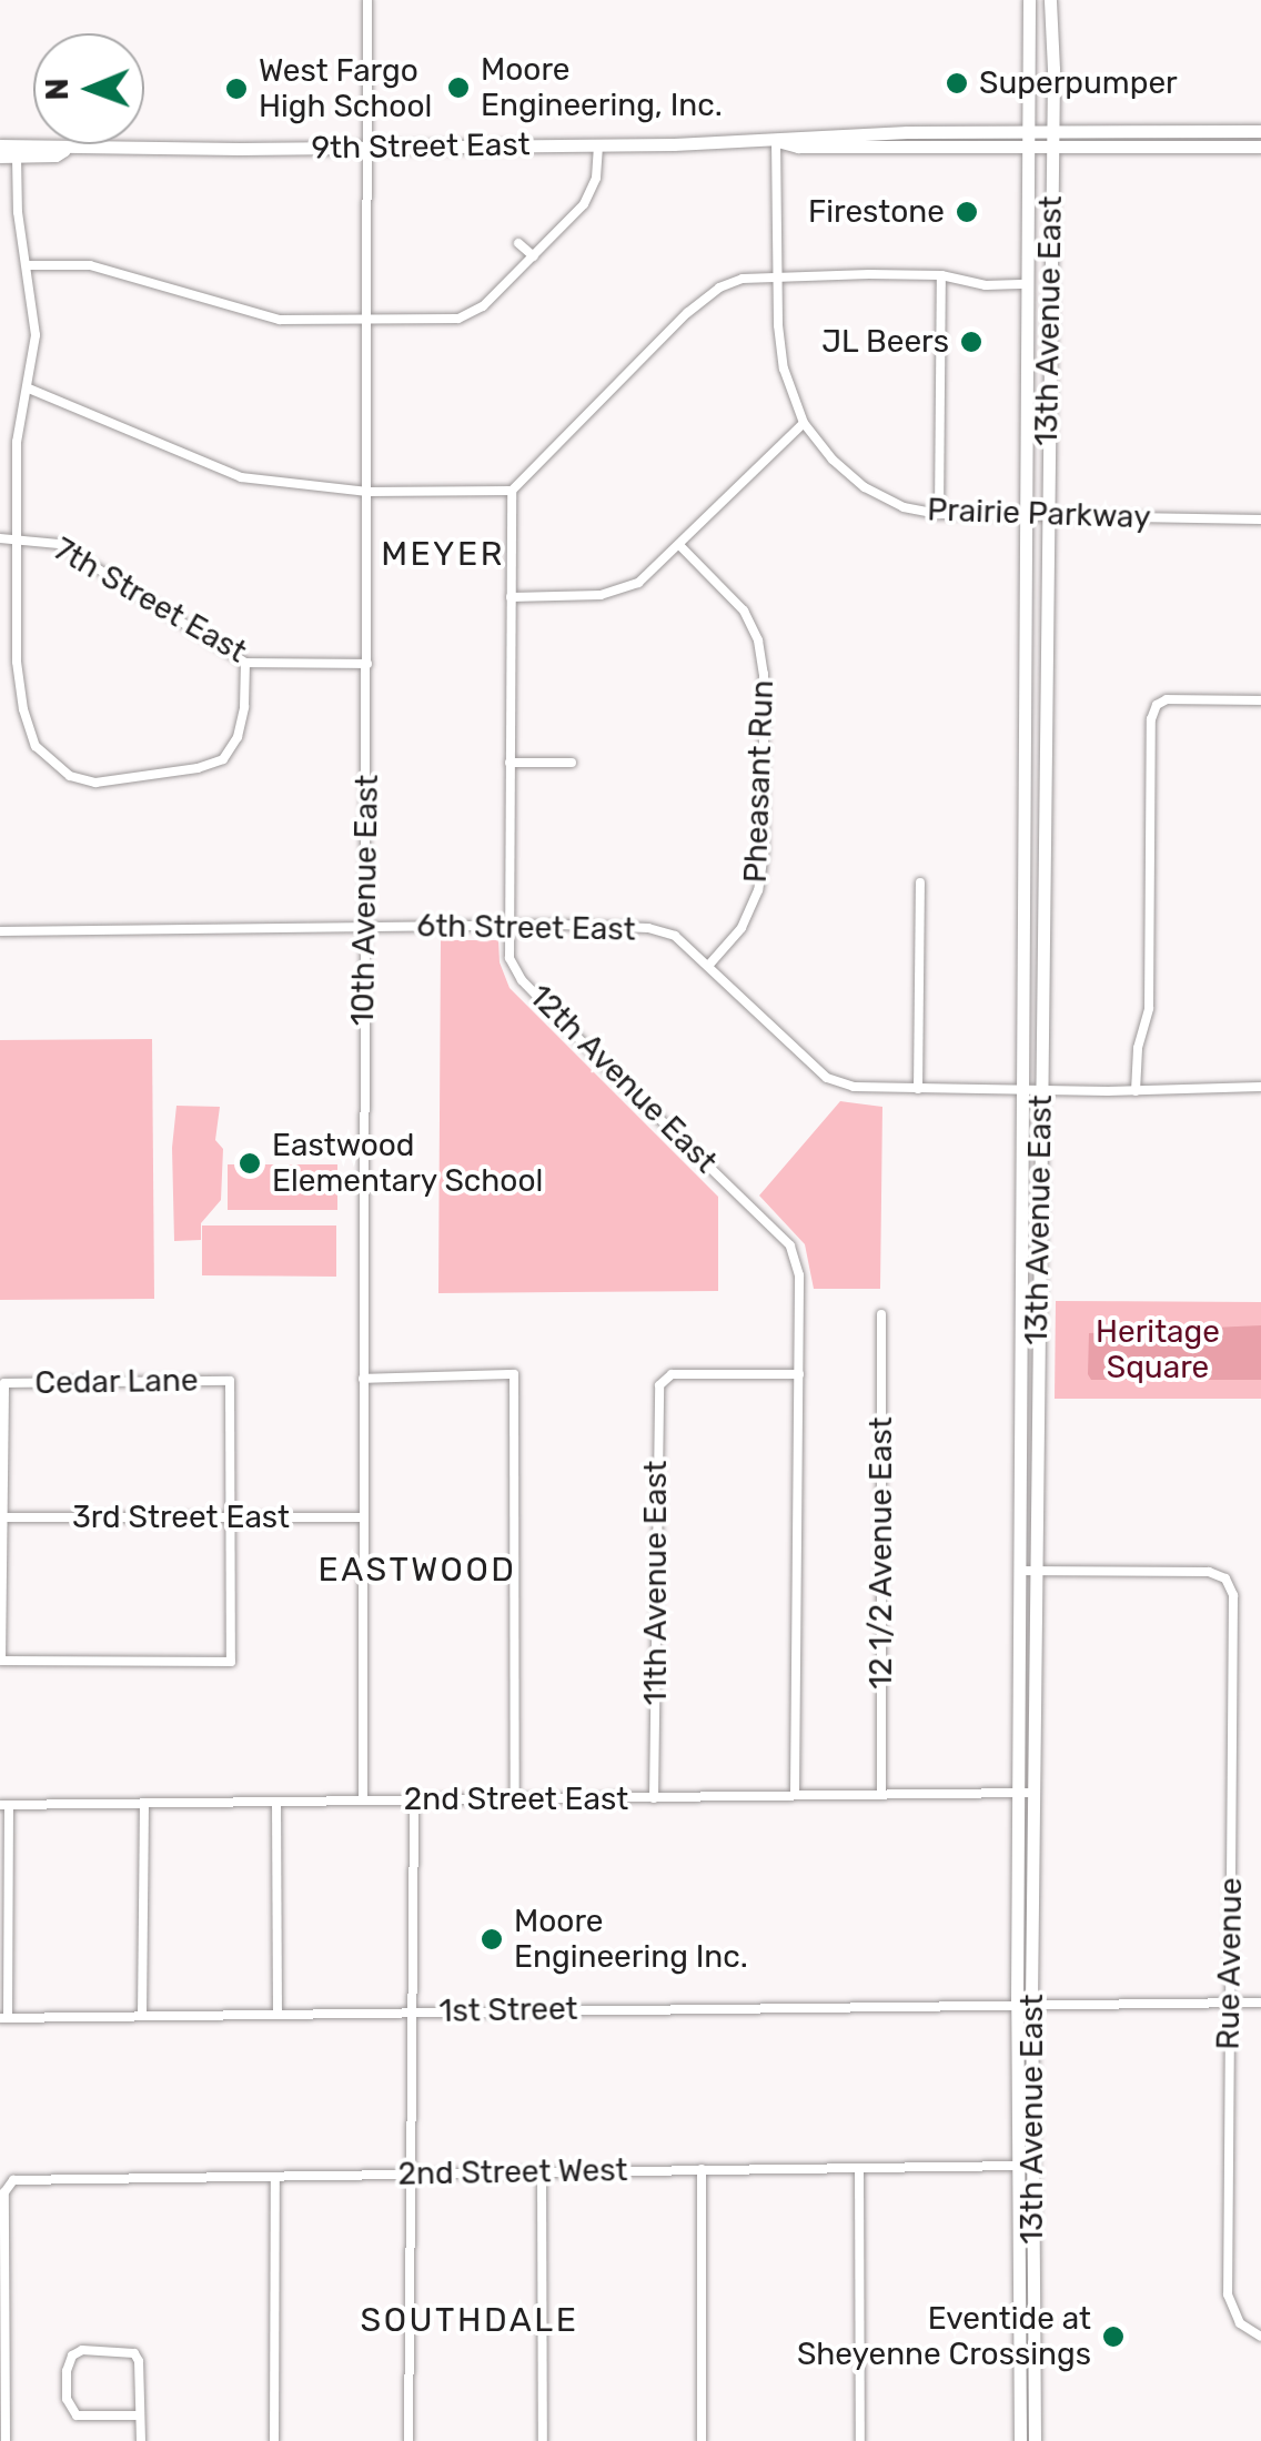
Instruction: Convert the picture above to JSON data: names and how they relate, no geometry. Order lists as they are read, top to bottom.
{
  "streets": {
    "main road": ["9th Street East", "13th Avenue East"],
    "street": [
      "Prairie Parkway",
      "7th Street East",
      "Pheasant Run",
      "10th Avenue East",
      "6th Street East",
      "12th Avenue East",
      "Cedar Lane",
      "3rd Street East",
      "12 1/2 Avenue East",
      "11th Avenue East",
      "2nd Street East",
      "Rue Avenue",
      "1st Street",
      "2nd Street West"
    ]
  },
  "crossings": [
    ["9th Street East", "13th Avenue East"],
    ["9th Street East", "Prairie Parkway"],
    ["9th Street East", "10th Avenue East"],
    ["13th Avenue East", "Prairie Parkway"],
    ["13th Avenue East", "6th Street East"],
    ["13th Avenue East", "2nd Street East"],
    ["13th Avenue East", "Rue Avenue"],
    ["13th Avenue East", "1st Street"],
    ["7th Street East", "10th Avenue East"],
    ["Pheasant Run", "6th Street East"],
    ["10th Avenue East", "6th Street East"],
    ["10th Avenue East", "3rd Street East"],
    ["10th Avenue East", "2nd Street East"],
    ["6th Street East", "12th Avenue East"],
    ["12th Avenue East", "11th Avenue East"],
    ["12th Avenue East", "2nd Street East"],
    ["Cedar Lane", "3rd Street East"],
    ["12 1/2 Avenue East", "2nd Street East"],
    ["11th Avenue East", "2nd Street East"],
    ["Rue Avenue", "1st Street"]
  ],
  "districts": ["MEYER", "EASTWOOD", "SOUTHDALE"],
  "parks": ["Heritage Square"],
  "places": [
    "Superpumper",
    "Moore Engineering, Inc.",
    "West Fargo High School",
    "Firestone",
    "JL Beers",
    "Eastwood Elementary School",
    "Moore Engineering Inc.",
    "Eventide at Sheyenne Crossings"
  ],
  "north": "left"
}
